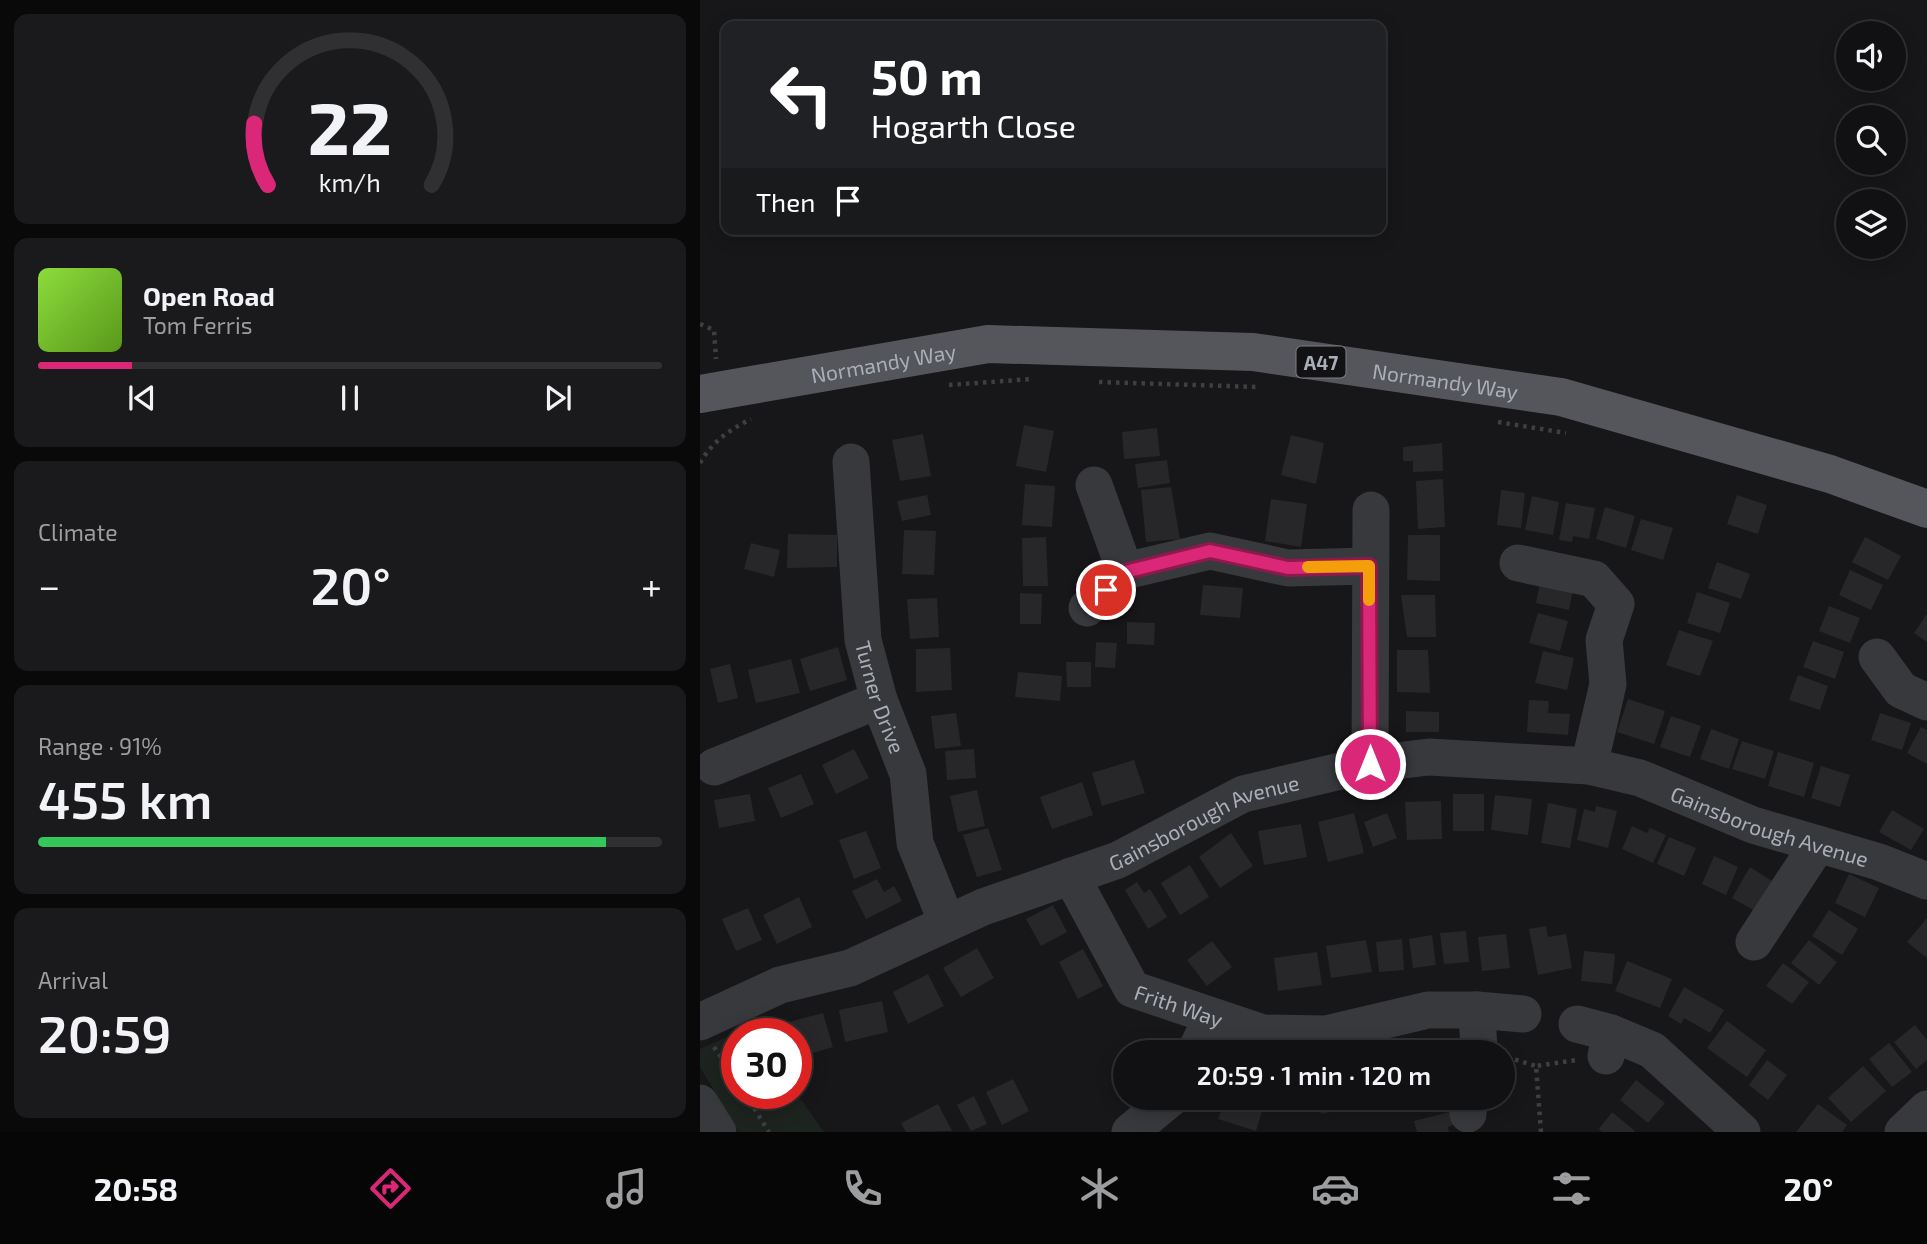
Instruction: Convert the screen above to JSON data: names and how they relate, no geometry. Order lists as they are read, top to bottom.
{
  "streets": {
    "main road": ["Normandy Way", "A47"],
    "street": ["Turner Drive", "Gainsborough Avenue", "Frith Way"]
  },
  "crossings": [
    ["Turner Drive", "Gainsborough Avenue"],
    ["Gainsborough Avenue", "Frith Way"]
  ],
  "page": {
    "turn": ["50 m", "Hogarth Close"],
    "then": "Then",
    "song": ["Open Road", "Tom Ferris"],
    "tile": [
      "Climate",
      ["Range · 91%", "455 km"],
      ["Arrival", "20:59"]
    ],
    "heat": ["−", "20°", "+"],
    "limit": "30",
    "trip": "20:59 · 1 min · 120 m",
    "tabs": ["20:58", "20°"],
    "gauge": ["22", "km/h"]
  }
}
